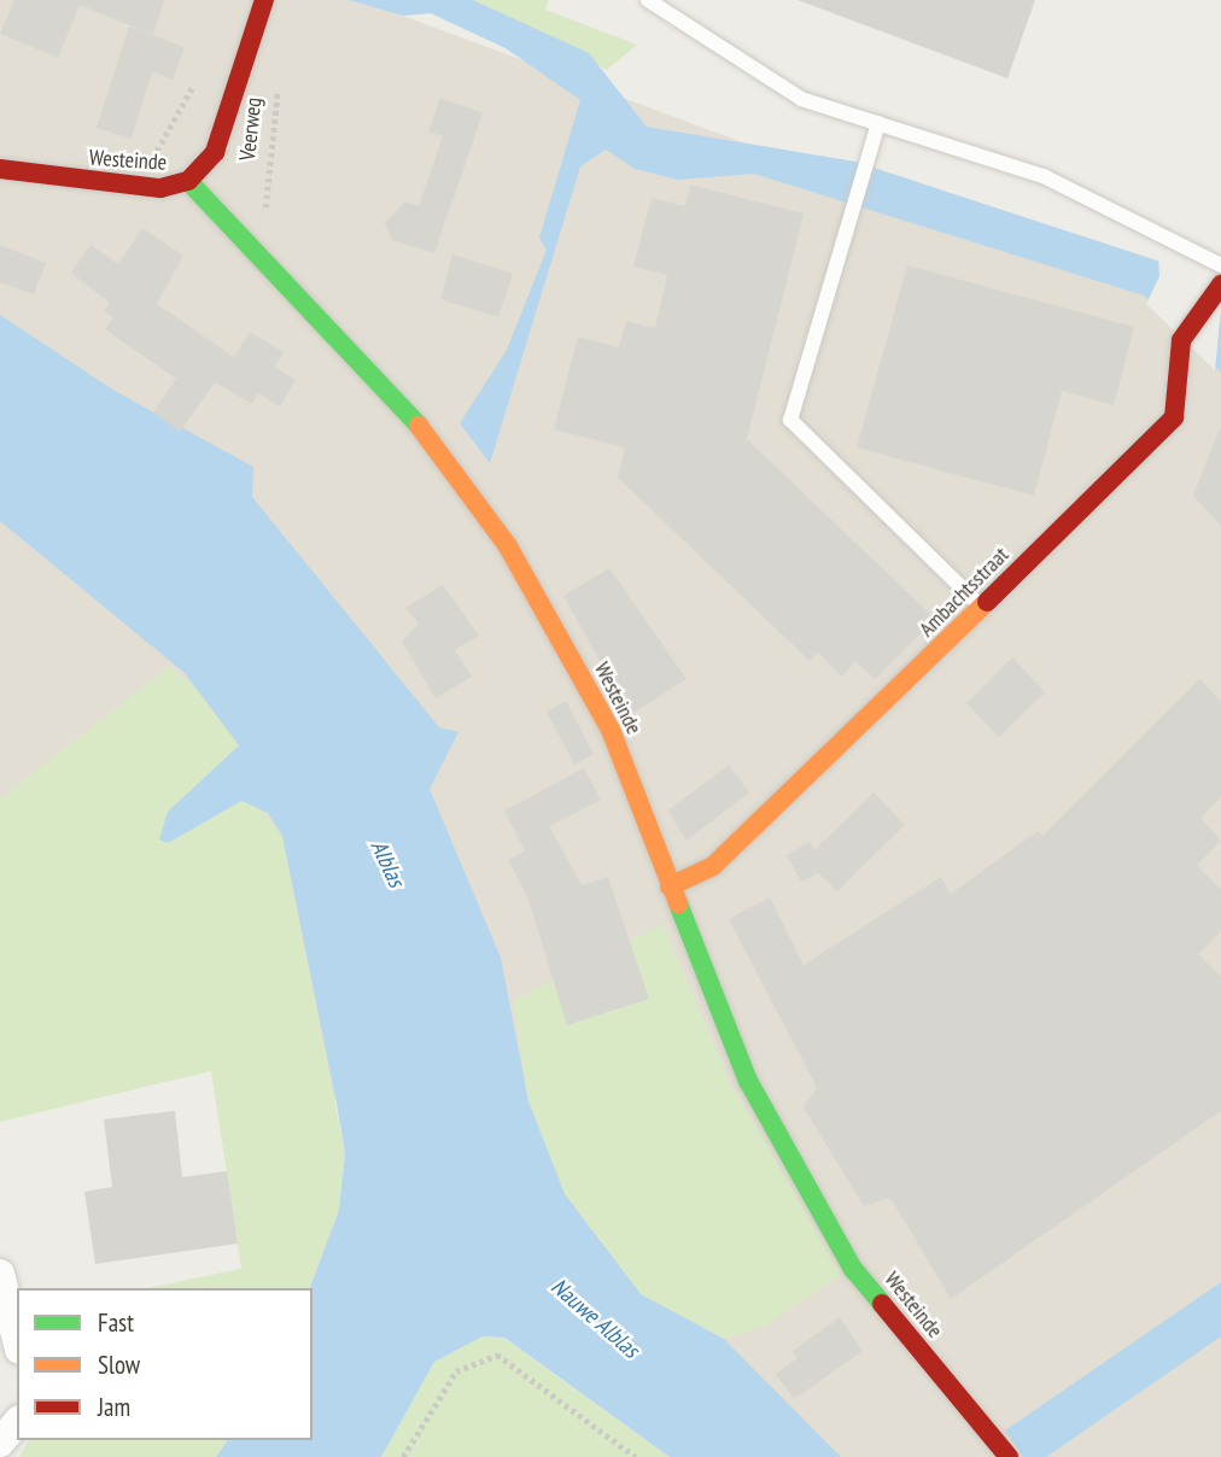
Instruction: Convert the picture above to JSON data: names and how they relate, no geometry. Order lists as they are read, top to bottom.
{
  "streets": {
    "street": ["Veerweg", "Westeinde", "Ambachtsstraat"]
  },
  "crossings": [
    ["Veerweg", "Westeinde"],
    ["Westeinde", "Ambachtsstraat"]
  ],
  "water": ["Alblas", "Nauwe Alblas"],
  "legend": ["Fast", "Slow", "Jam"]
}
